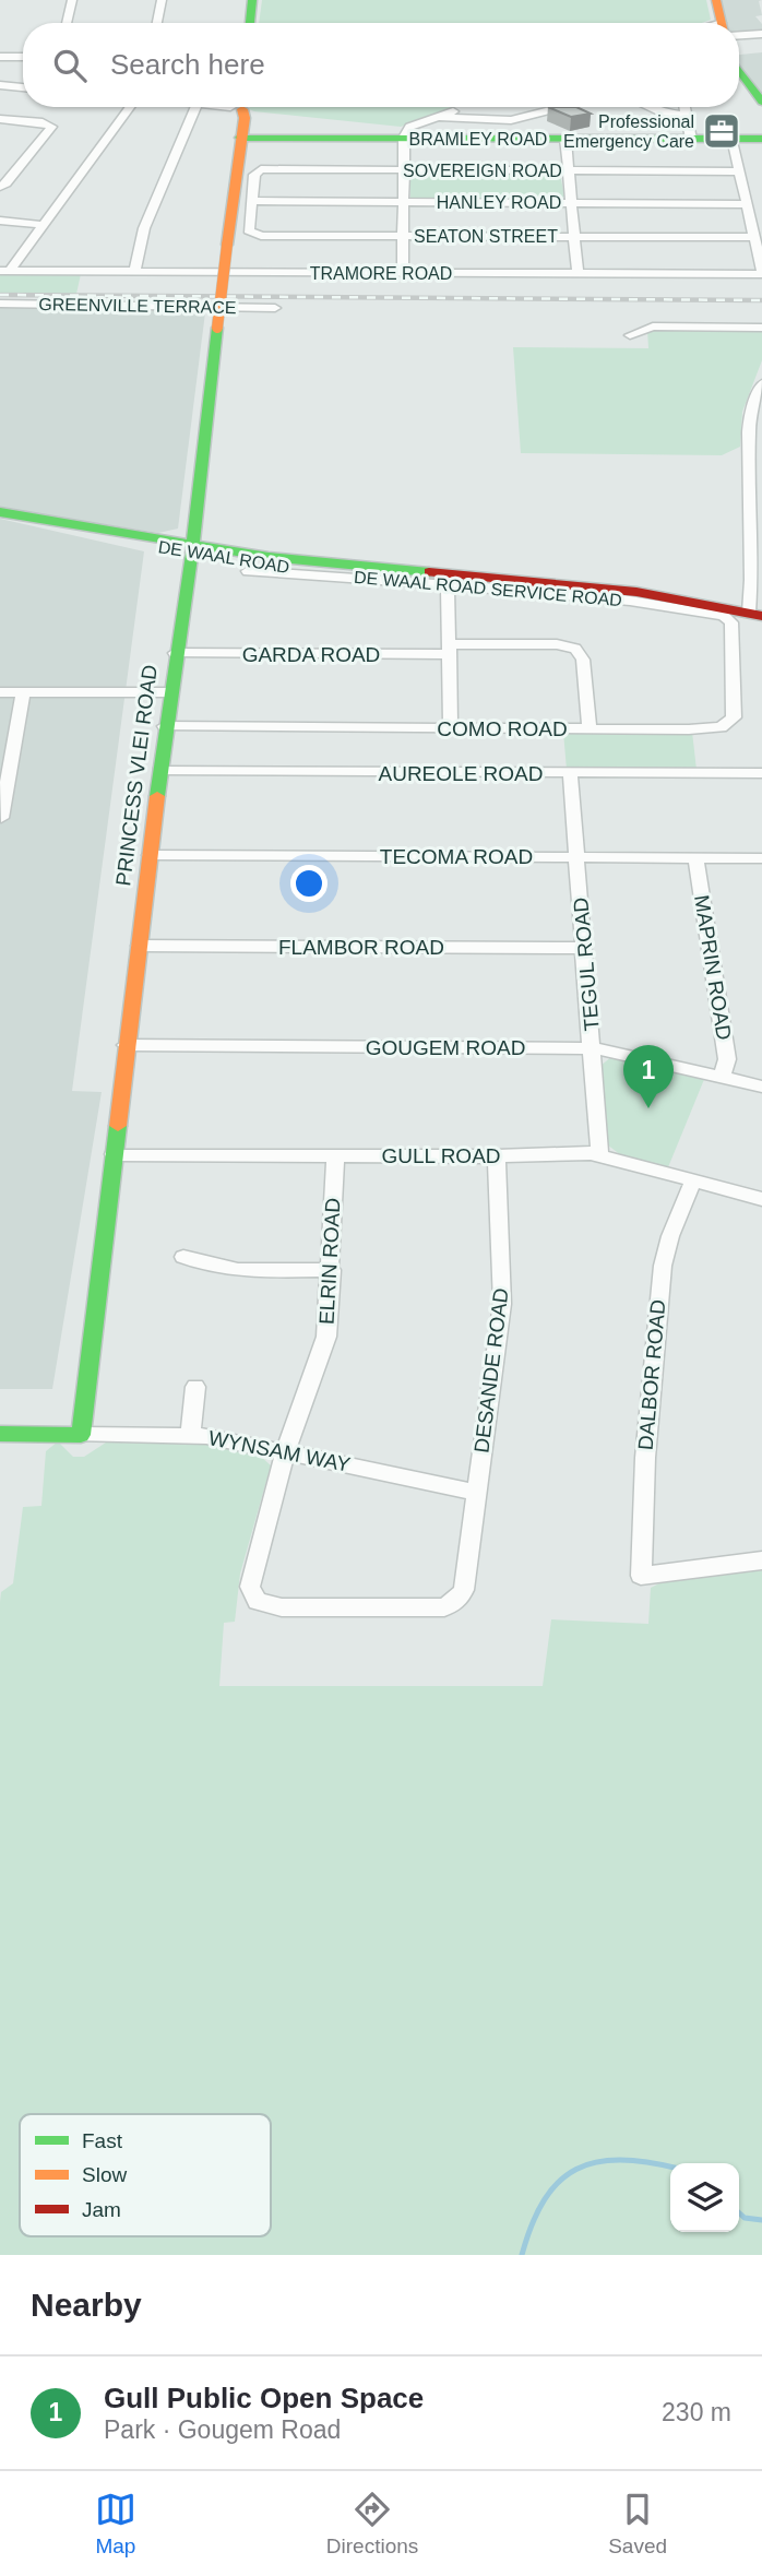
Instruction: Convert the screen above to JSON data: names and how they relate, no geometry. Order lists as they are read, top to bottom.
{
  "streets": {
    "street": [
      "BRAMLEY ROAD",
      "SOVEREIGN ROAD",
      "HANLEY ROAD",
      "SEATON STREET",
      "TRAMORE ROAD",
      "GREENVILLE TERRACE",
      "DE WAAL ROAD",
      "DE WAAL ROAD SERVICE ROAD",
      "GARDA ROAD",
      "COMO ROAD",
      "AUREOLE ROAD",
      "PRINCESS VLEI ROAD",
      "TECOMA ROAD",
      "FLAMBOR ROAD",
      "TEGUL ROAD",
      "MAPRIN ROAD",
      "GOUGEM ROAD",
      "GULL ROAD",
      "ELRIN ROAD",
      "DESANDE ROAD",
      "DALBOR ROAD",
      "WYNSAM WAY"
    ]
  },
  "crossings": [
    ["BRAMLEY ROAD", "PRINCESS VLEI ROAD"],
    ["SOVEREIGN ROAD", "HANLEY ROAD"],
    ["SOVEREIGN ROAD", "SEATON STREET"],
    ["HANLEY ROAD", "SEATON STREET"],
    ["DE WAAL ROAD", "DE WAAL ROAD SERVICE ROAD"],
    ["DE WAAL ROAD", "PRINCESS VLEI ROAD"],
    ["DE WAAL ROAD SERVICE ROAD", "COMO ROAD"],
    ["GARDA ROAD", "COMO ROAD"],
    ["GARDA ROAD", "PRINCESS VLEI ROAD"],
    ["COMO ROAD", "PRINCESS VLEI ROAD"],
    ["AUREOLE ROAD", "PRINCESS VLEI ROAD"],
    ["AUREOLE ROAD", "TEGUL ROAD"],
    ["PRINCESS VLEI ROAD", "TECOMA ROAD"],
    ["PRINCESS VLEI ROAD", "FLAMBOR ROAD"],
    ["PRINCESS VLEI ROAD", "GOUGEM ROAD"],
    ["PRINCESS VLEI ROAD", "GULL ROAD"],
    ["PRINCESS VLEI ROAD", "WYNSAM WAY"],
    ["TECOMA ROAD", "TEGUL ROAD"],
    ["TECOMA ROAD", "MAPRIN ROAD"],
    ["FLAMBOR ROAD", "TEGUL ROAD"],
    ["TEGUL ROAD", "GOUGEM ROAD"],
    ["TEGUL ROAD", "GULL ROAD"],
    ["MAPRIN ROAD", "GOUGEM ROAD"],
    ["GULL ROAD", "ELRIN ROAD"],
    ["GULL ROAD", "DESANDE ROAD"],
    ["GULL ROAD", "DALBOR ROAD"],
    ["ELRIN ROAD", "DESANDE ROAD"],
    ["ELRIN ROAD", "WYNSAM WAY"],
    ["DESANDE ROAD", "WYNSAM WAY"]
  ],
  "places": {
    "office": ["Professional Emergency Care"]
  },
  "legend": ["Fast", "Slow", "Jam"],
  "page": {
    "search": "Search here",
    "pins": "1",
    "heading": "Nearby",
    "list": [
      {
        "mark": "1",
        "name": "Gull Public Open Space",
        "note": "Park · Gougem Road",
        "value": "230 m"
      }
    ],
    "nav": ["Map", "Directions", "Saved"]
  }
}
